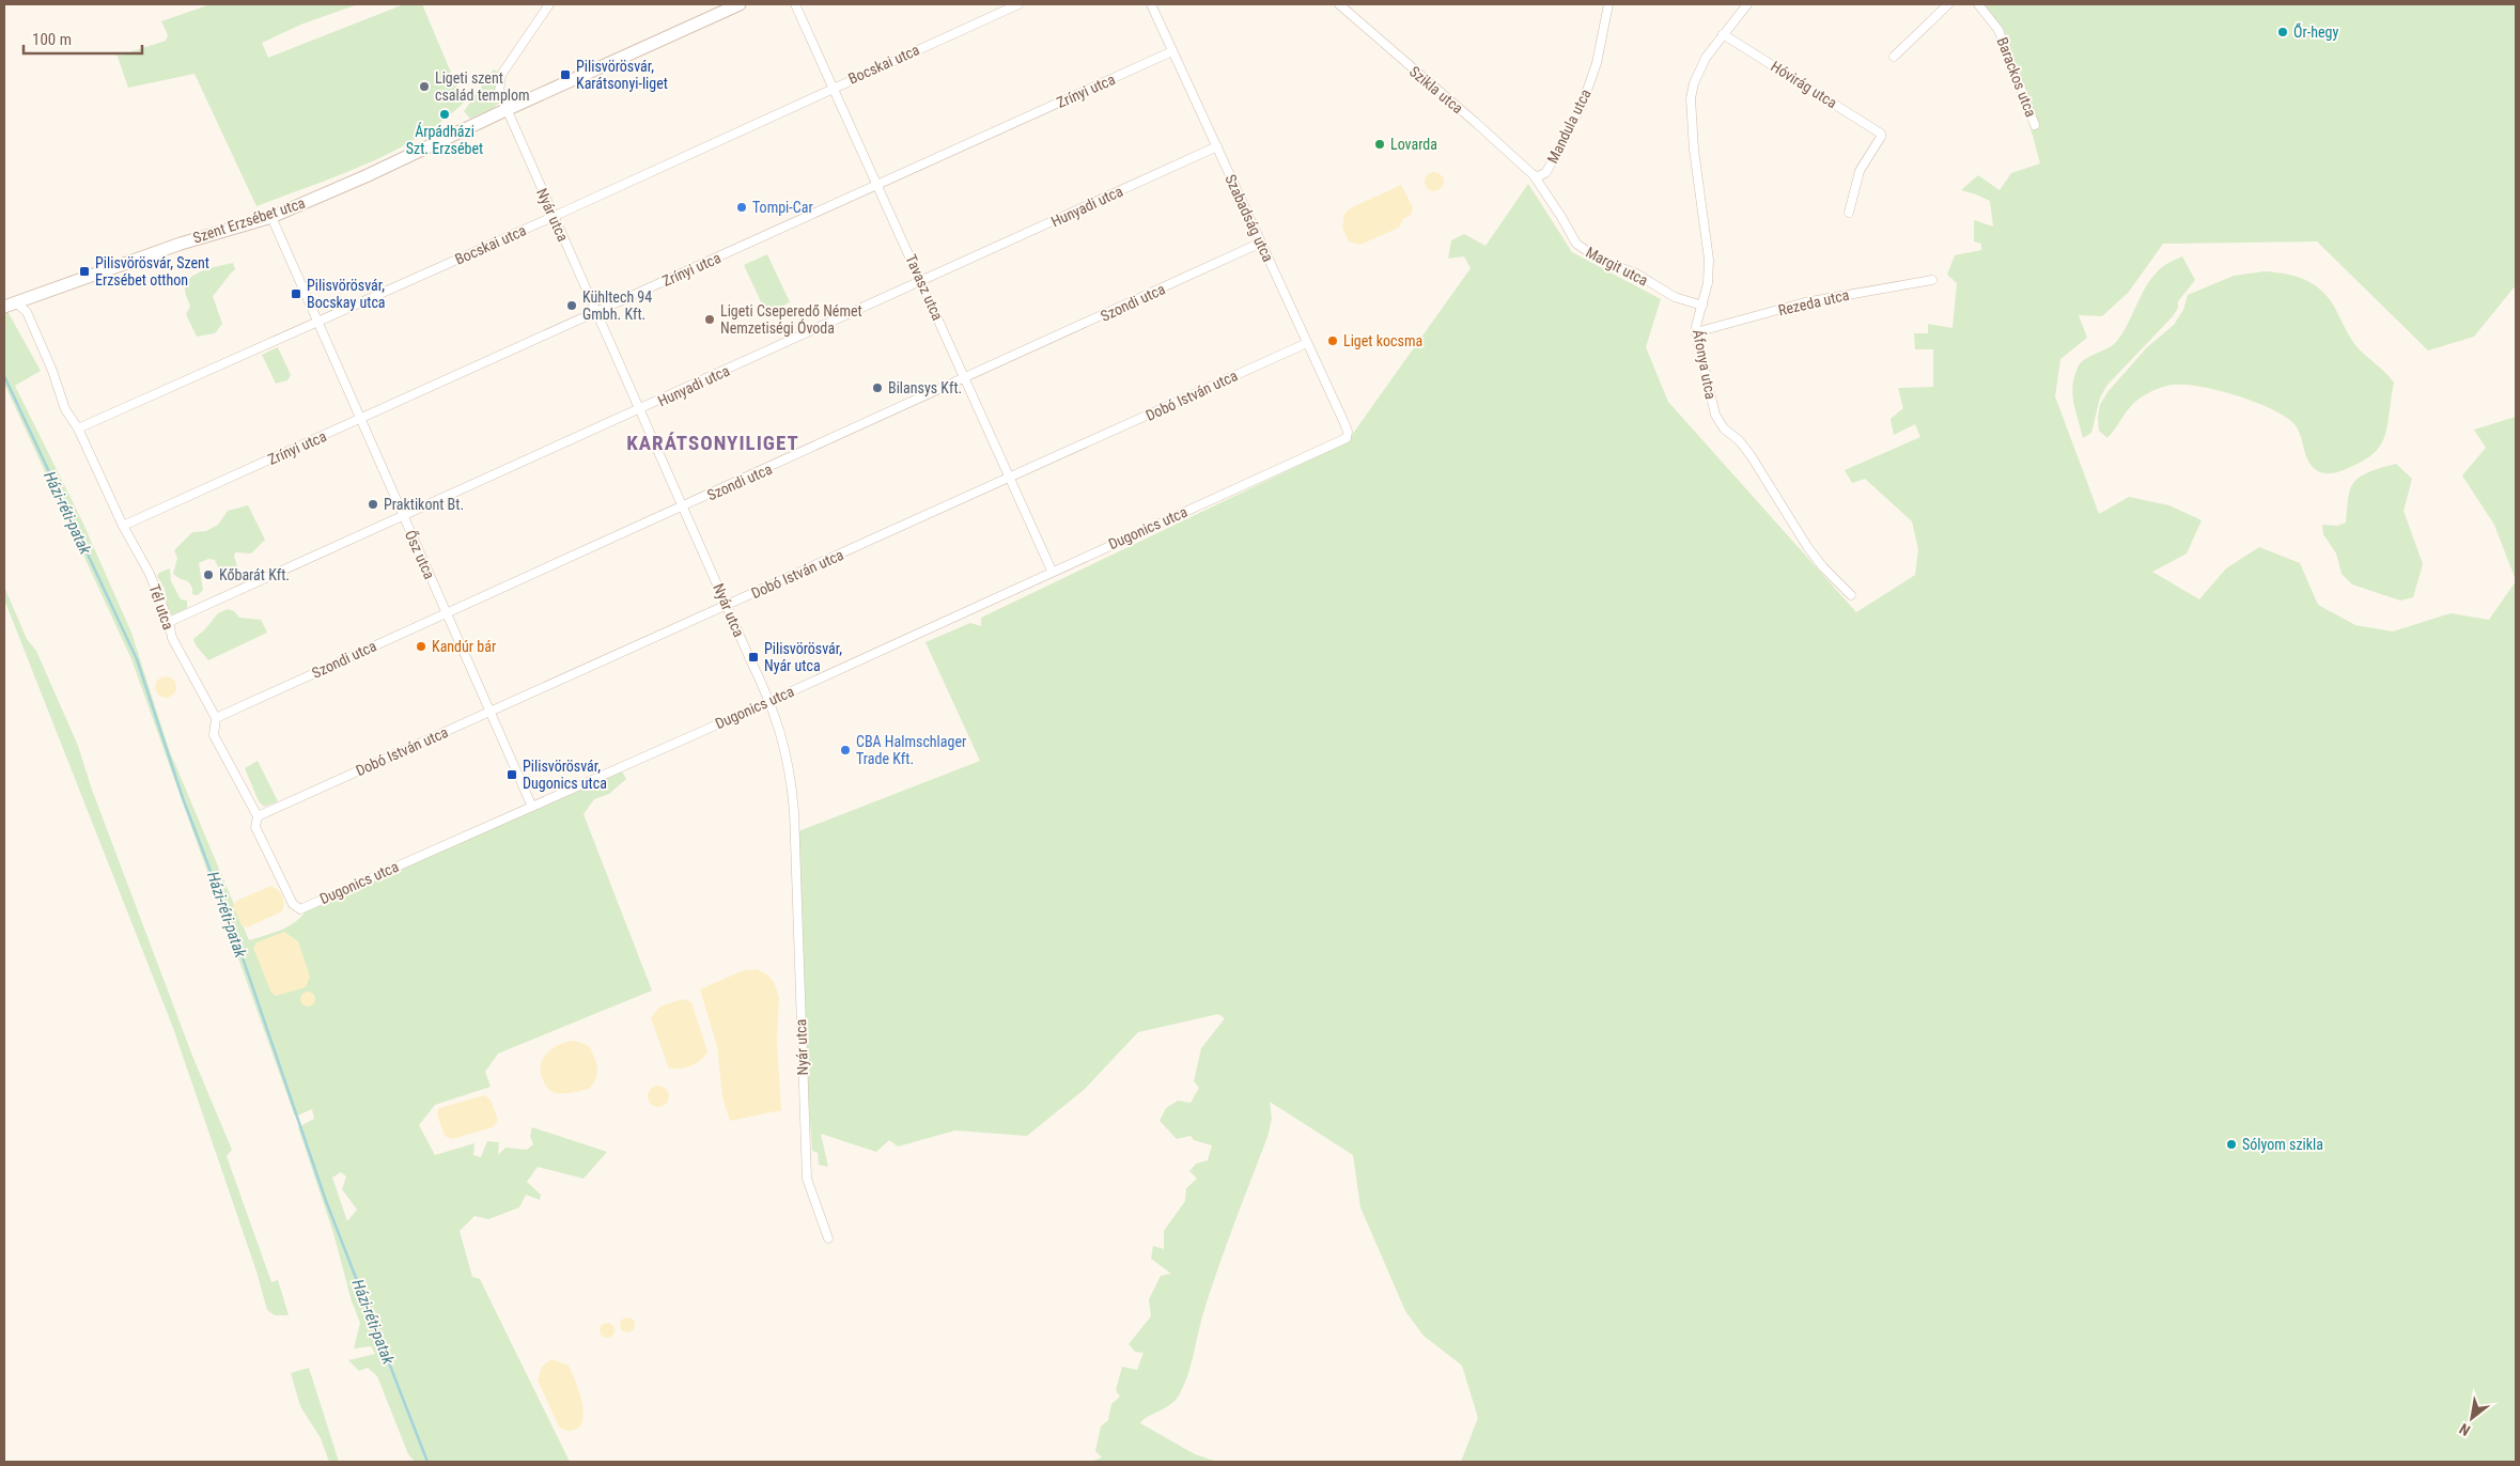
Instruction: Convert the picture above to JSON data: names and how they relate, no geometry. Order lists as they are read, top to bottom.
{
  "streets": {
    "street": [
      "Bocskai utca",
      "Barackos utca",
      "Hóvirág utca",
      "Szikla utca",
      "Zrínyi utca",
      "Mandula utca",
      "Hunyadi utca",
      "Nyár utca",
      "Szabadság utca",
      "Szent Erzsébet utca",
      "Margit utca",
      "Tavasz utca",
      "Szondi utca",
      "Rezeda utca",
      "Áfonya utca",
      "Dobó István utca",
      "Dugonics utca",
      "Ősz utca",
      "Tél utca"
    ]
  },
  "crossings": [
    ["Bocskai utca", "Nyár utca"],
    ["Bocskai utca", "Tavasz utca"],
    ["Bocskai utca", "Ősz utca"],
    ["Bocskai utca", "Tél utca"],
    ["Hóvirág utca", "Áfonya utca"],
    ["Szikla utca", "Mandula utca"],
    ["Szikla utca", "Margit utca"],
    ["Zrínyi utca", "Nyár utca"],
    ["Zrínyi utca", "Szabadság utca"],
    ["Zrínyi utca", "Tavasz utca"],
    ["Zrínyi utca", "Ősz utca"],
    ["Zrínyi utca", "Tél utca"],
    ["Mandula utca", "Margit utca"],
    ["Hunyadi utca", "Nyár utca"],
    ["Hunyadi utca", "Szabadság utca"],
    ["Hunyadi utca", "Tavasz utca"],
    ["Hunyadi utca", "Ősz utca"],
    ["Hunyadi utca", "Tél utca"],
    ["Nyár utca", "Szent Erzsébet utca"],
    ["Nyár utca", "Szondi utca"],
    ["Nyár utca", "Dobó István utca"],
    ["Nyár utca", "Dugonics utca"],
    ["Szabadság utca", "Szondi utca"],
    ["Szabadság utca", "Dobó István utca"],
    ["Szabadság utca", "Dugonics utca"],
    ["Szent Erzsébet utca", "Ősz utca"],
    ["Szent Erzsébet utca", "Tél utca"],
    ["Margit utca", "Áfonya utca"],
    ["Tavasz utca", "Szondi utca"],
    ["Tavasz utca", "Dobó István utca"],
    ["Tavasz utca", "Dugonics utca"],
    ["Szondi utca", "Ősz utca"],
    ["Szondi utca", "Tél utca"],
    ["Rezeda utca", "Áfonya utca"],
    ["Dobó István utca", "Ősz utca"],
    ["Dobó István utca", "Tél utca"],
    ["Dugonics utca", "Ősz utca"],
    ["Dugonics utca", "Tél utca"]
  ],
  "districts": ["KARÁTSONYILIGET"],
  "water": ["Házi-réti-patak"],
  "places": {
    "other": [
      "Őr-hegy",
      "Ligeti szent család templom",
      "Árpádházi Szt. Erzsébet",
      "Lovarda",
      "Tompi-Car",
      "Kühltech 94 Gmbh. Kft.",
      "Ligeti Cseperedő Német Nemzetiségi Óvoda",
      "Liget kocsma",
      "Bilansys Kft.",
      "Praktikont Bt.",
      "Kőbarát Kft.",
      "Kandúr bár",
      "CBA Halmschlager Trade Kft.",
      "Sólyom szikla"
    ],
    "transit": [
      "Pilisvörösvár, Karátsonyi-liget",
      "Pilisvörösvár, Szent Erzsébet otthon",
      "Pilisvörösvár, Bocskay utca",
      "Pilisvörösvár, Nyár utca",
      "Pilisvörösvár, Dugonics utca"
    ]
  },
  "scale_bar": "100 m",
  "north": "bottom left"
}
